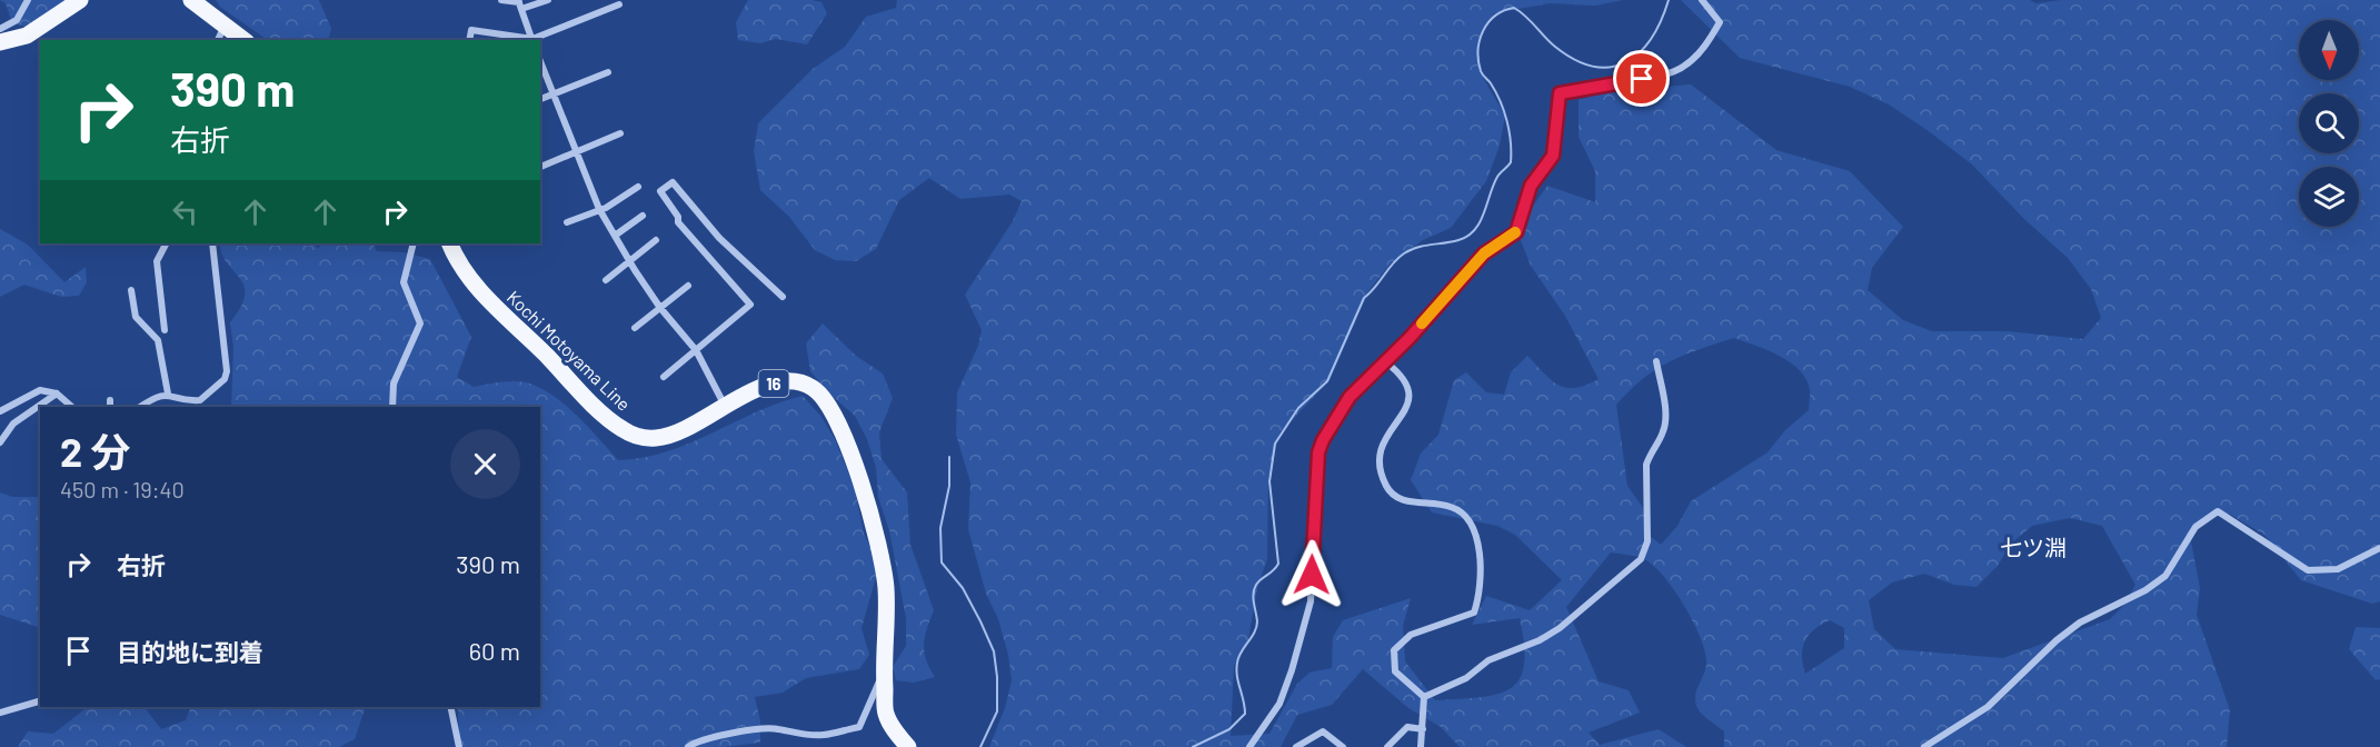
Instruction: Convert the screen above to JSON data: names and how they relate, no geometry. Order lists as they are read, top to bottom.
{
  "streets": {
    "main road": ["Kochi Motoyama Line", "16"]
  },
  "districts": ["七ツ淵"],
  "north": "bottom",
  "page": {
    "turn": ["390 m", "右折"],
    "heading": ["2 分", "450 m · 19:40"],
    "list": [
      {
        "name": "右折",
        "value": "390 m"
      },
      {
        "name": "目的地に到着",
        "value": "60 m"
      }
    ]
  }
}
